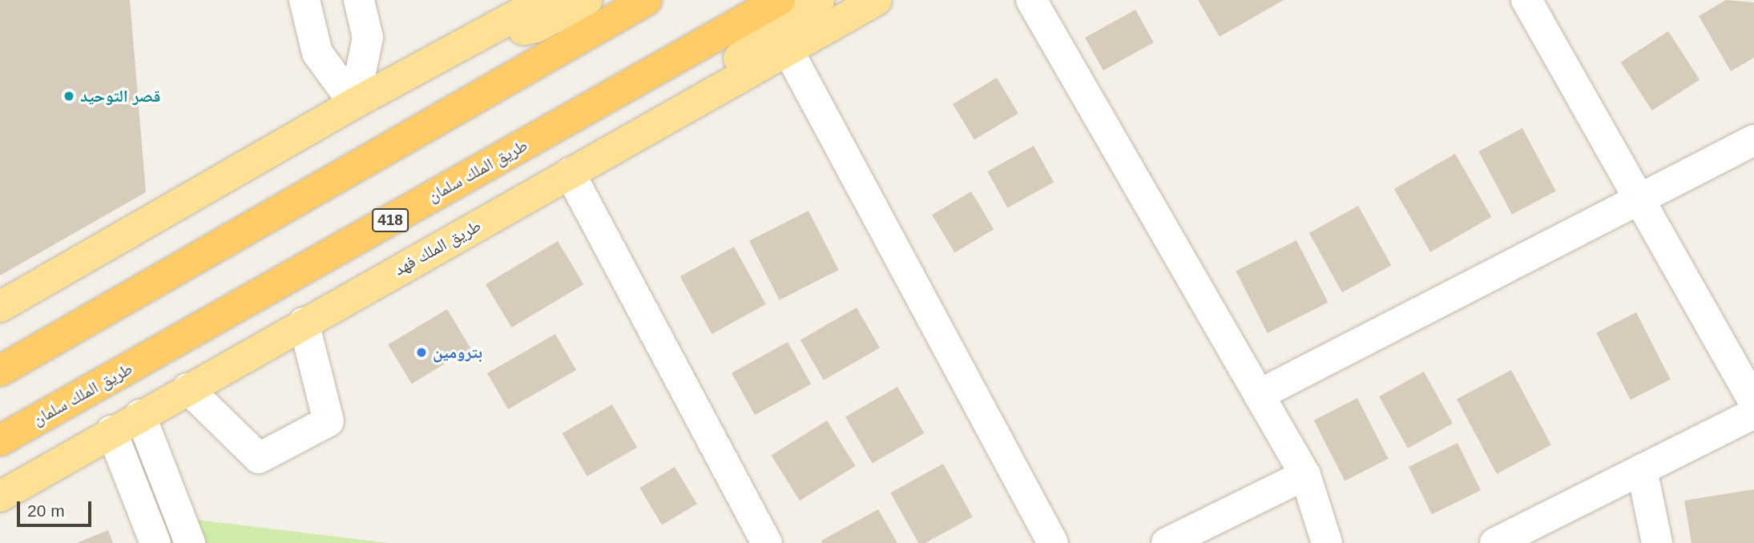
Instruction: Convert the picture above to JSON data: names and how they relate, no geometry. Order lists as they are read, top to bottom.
{
  "streets": {
    "highway": ["طريق الملك سلمان", "418"],
    "main road": ["طريق الملك فهد"]
  },
  "places": ["قصر التوحيد", "بترومين"],
  "scale_bar": "20 m"
}
